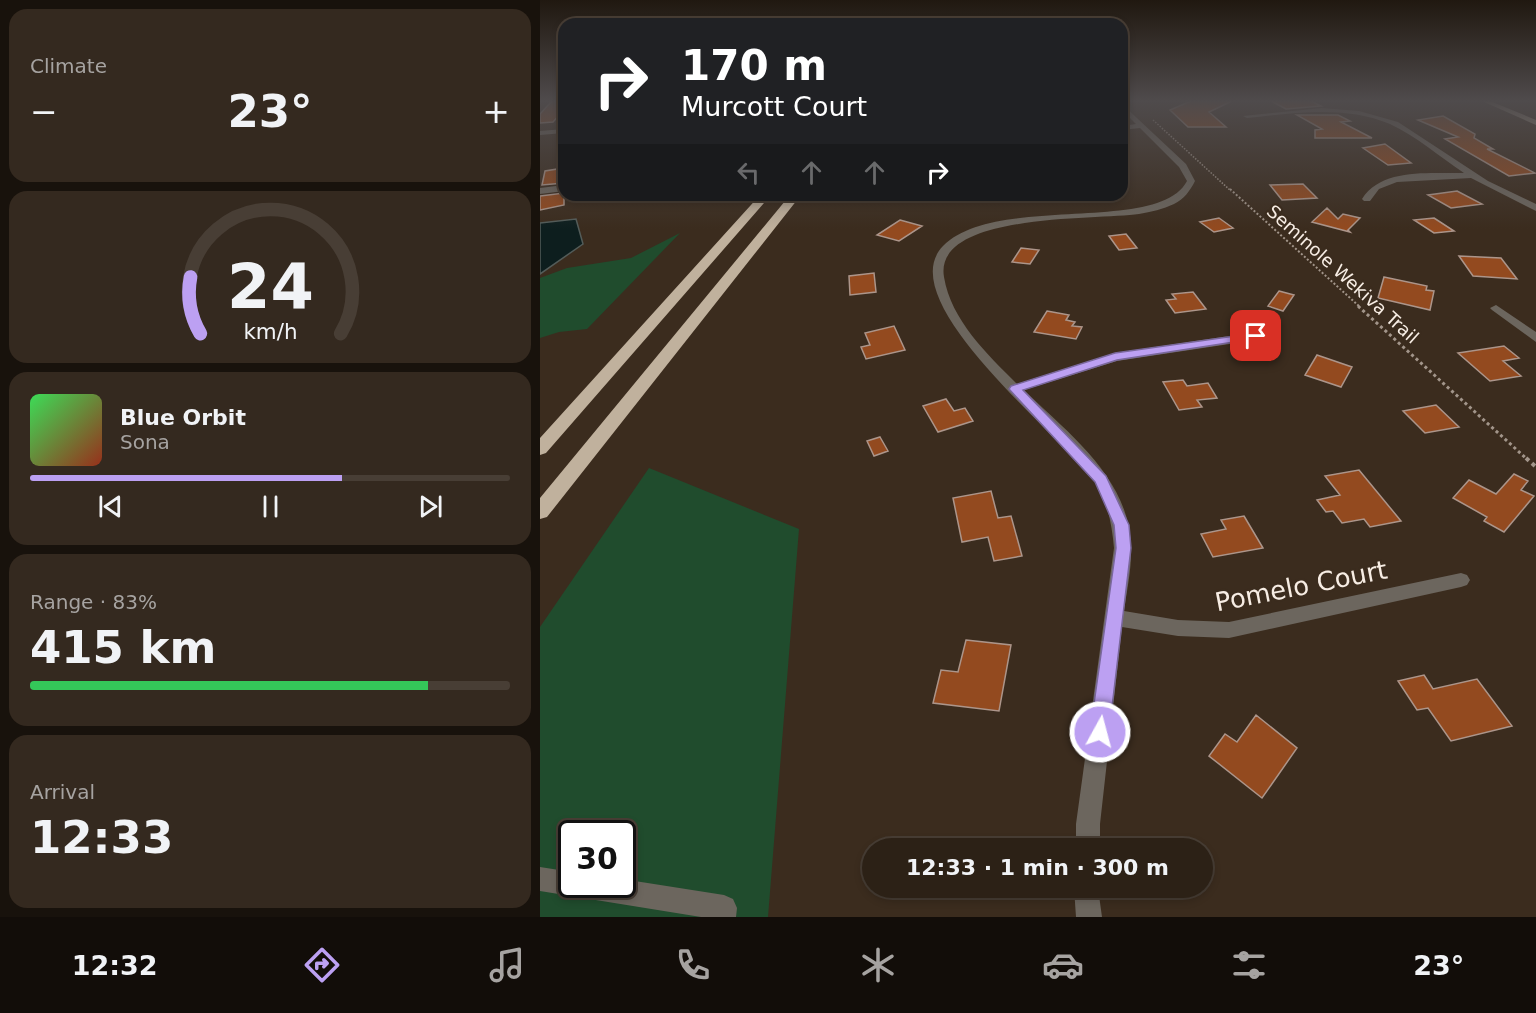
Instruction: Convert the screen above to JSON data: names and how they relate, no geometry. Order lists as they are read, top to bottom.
{
  "streets": {
    "street": ["Pomelo Court"],
    "path": ["Seminole Wekiva Trail"]
  },
  "page": {
    "tile": [
      "Climate",
      ["Range · 83%", "415 km"],
      ["Arrival", "12:33"]
    ],
    "turn": ["170 m", "Murcott Court"],
    "heat": ["−", "23°", "+"],
    "song": ["Blue Orbit", "Sona"],
    "limit": "30",
    "trip": "12:33 · 1 min · 300 m",
    "tabs": ["12:32", "23°"],
    "gauge": ["24", "km/h"]
  }
}
